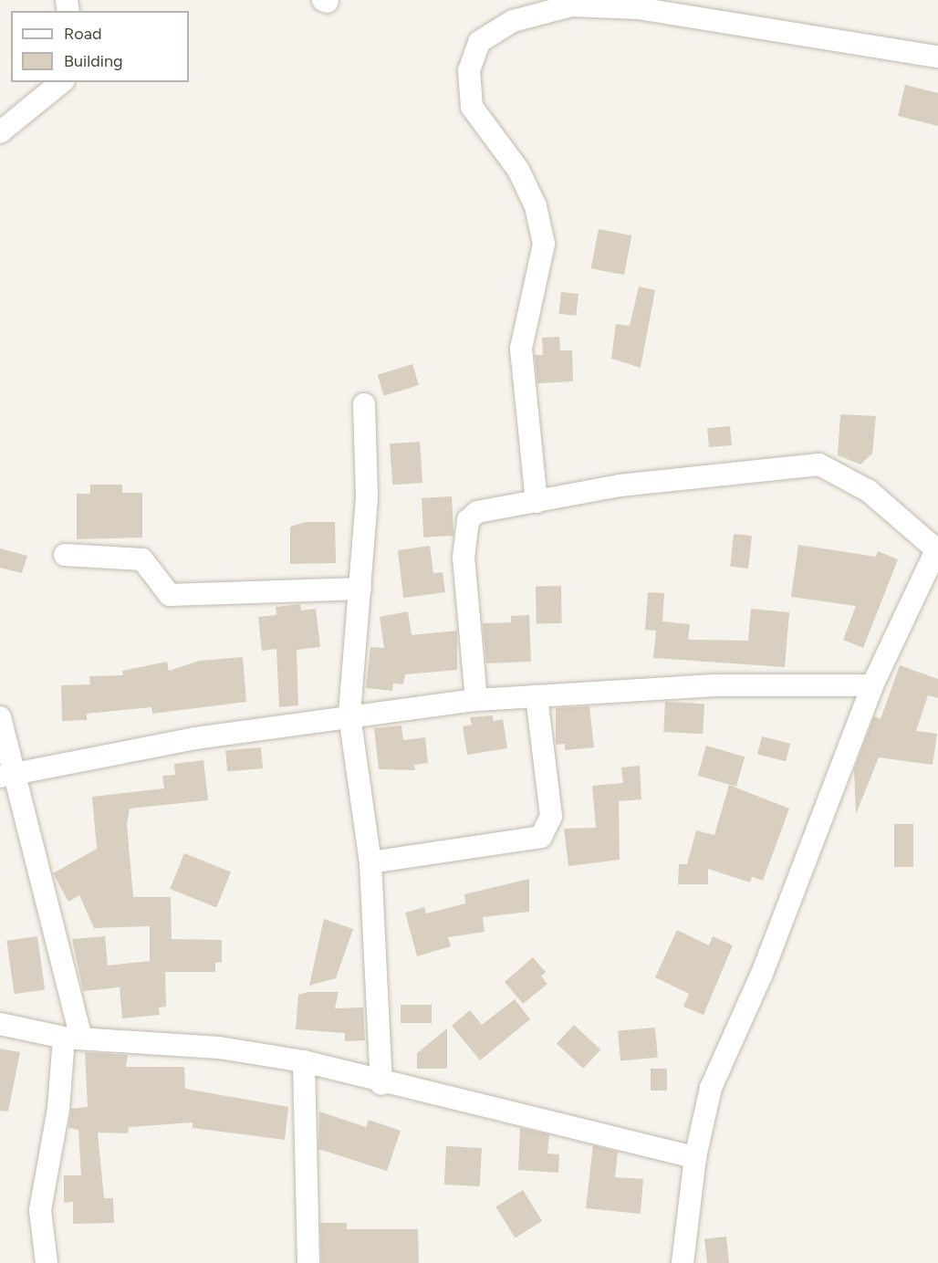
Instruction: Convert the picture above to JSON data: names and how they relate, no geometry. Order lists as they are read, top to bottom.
{
  "legend": ["Road", "Building"]
}
